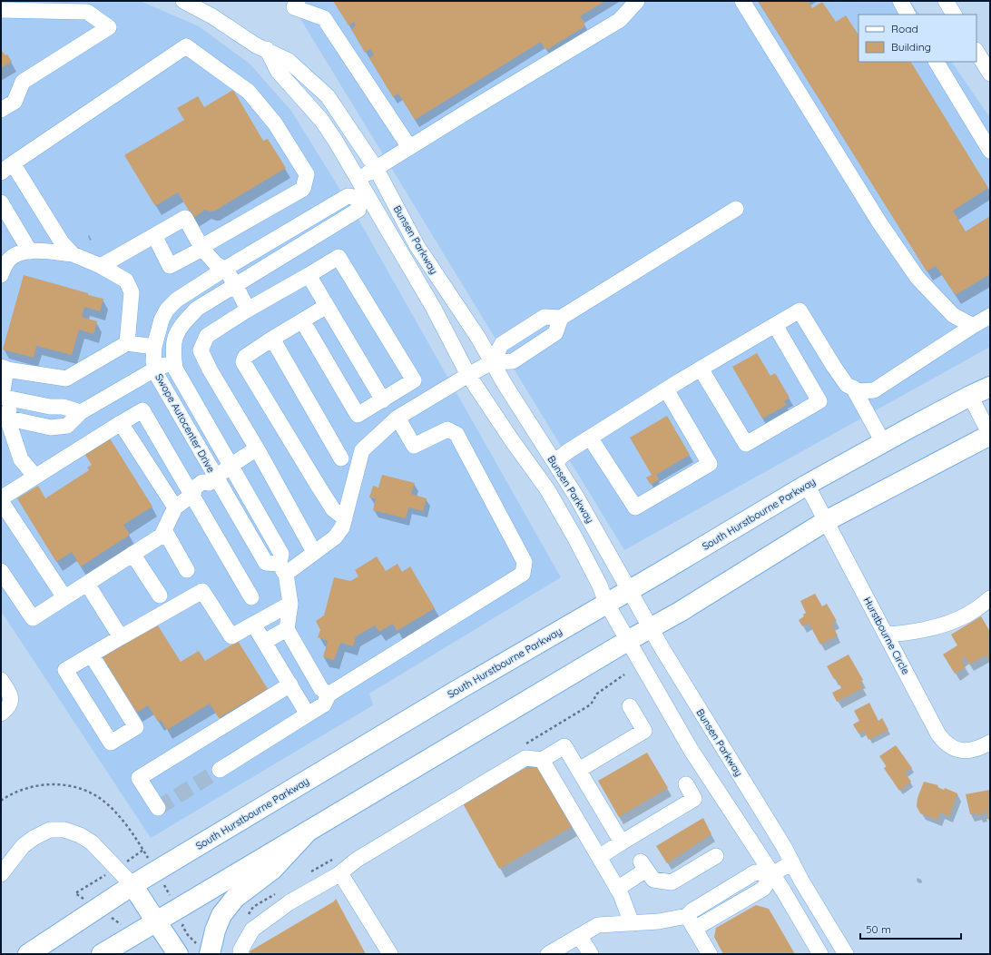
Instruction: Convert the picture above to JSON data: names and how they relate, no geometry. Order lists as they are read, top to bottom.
{
  "streets": {
    "main road": ["South Hurstbourne Parkway"],
    "street": ["Bunsen Parkway", "Swope Autocenter Drive", "Hurstbourne Circle"]
  },
  "crossings": [
    ["Bunsen Parkway", "Swope Autocenter Drive"],
    ["Bunsen Parkway", "South Hurstbourne Parkway"],
    ["South Hurstbourne Parkway", "Hurstbourne Circle"]
  ],
  "legend": ["Road", "Building"],
  "scale_bar": "50 m"
}
